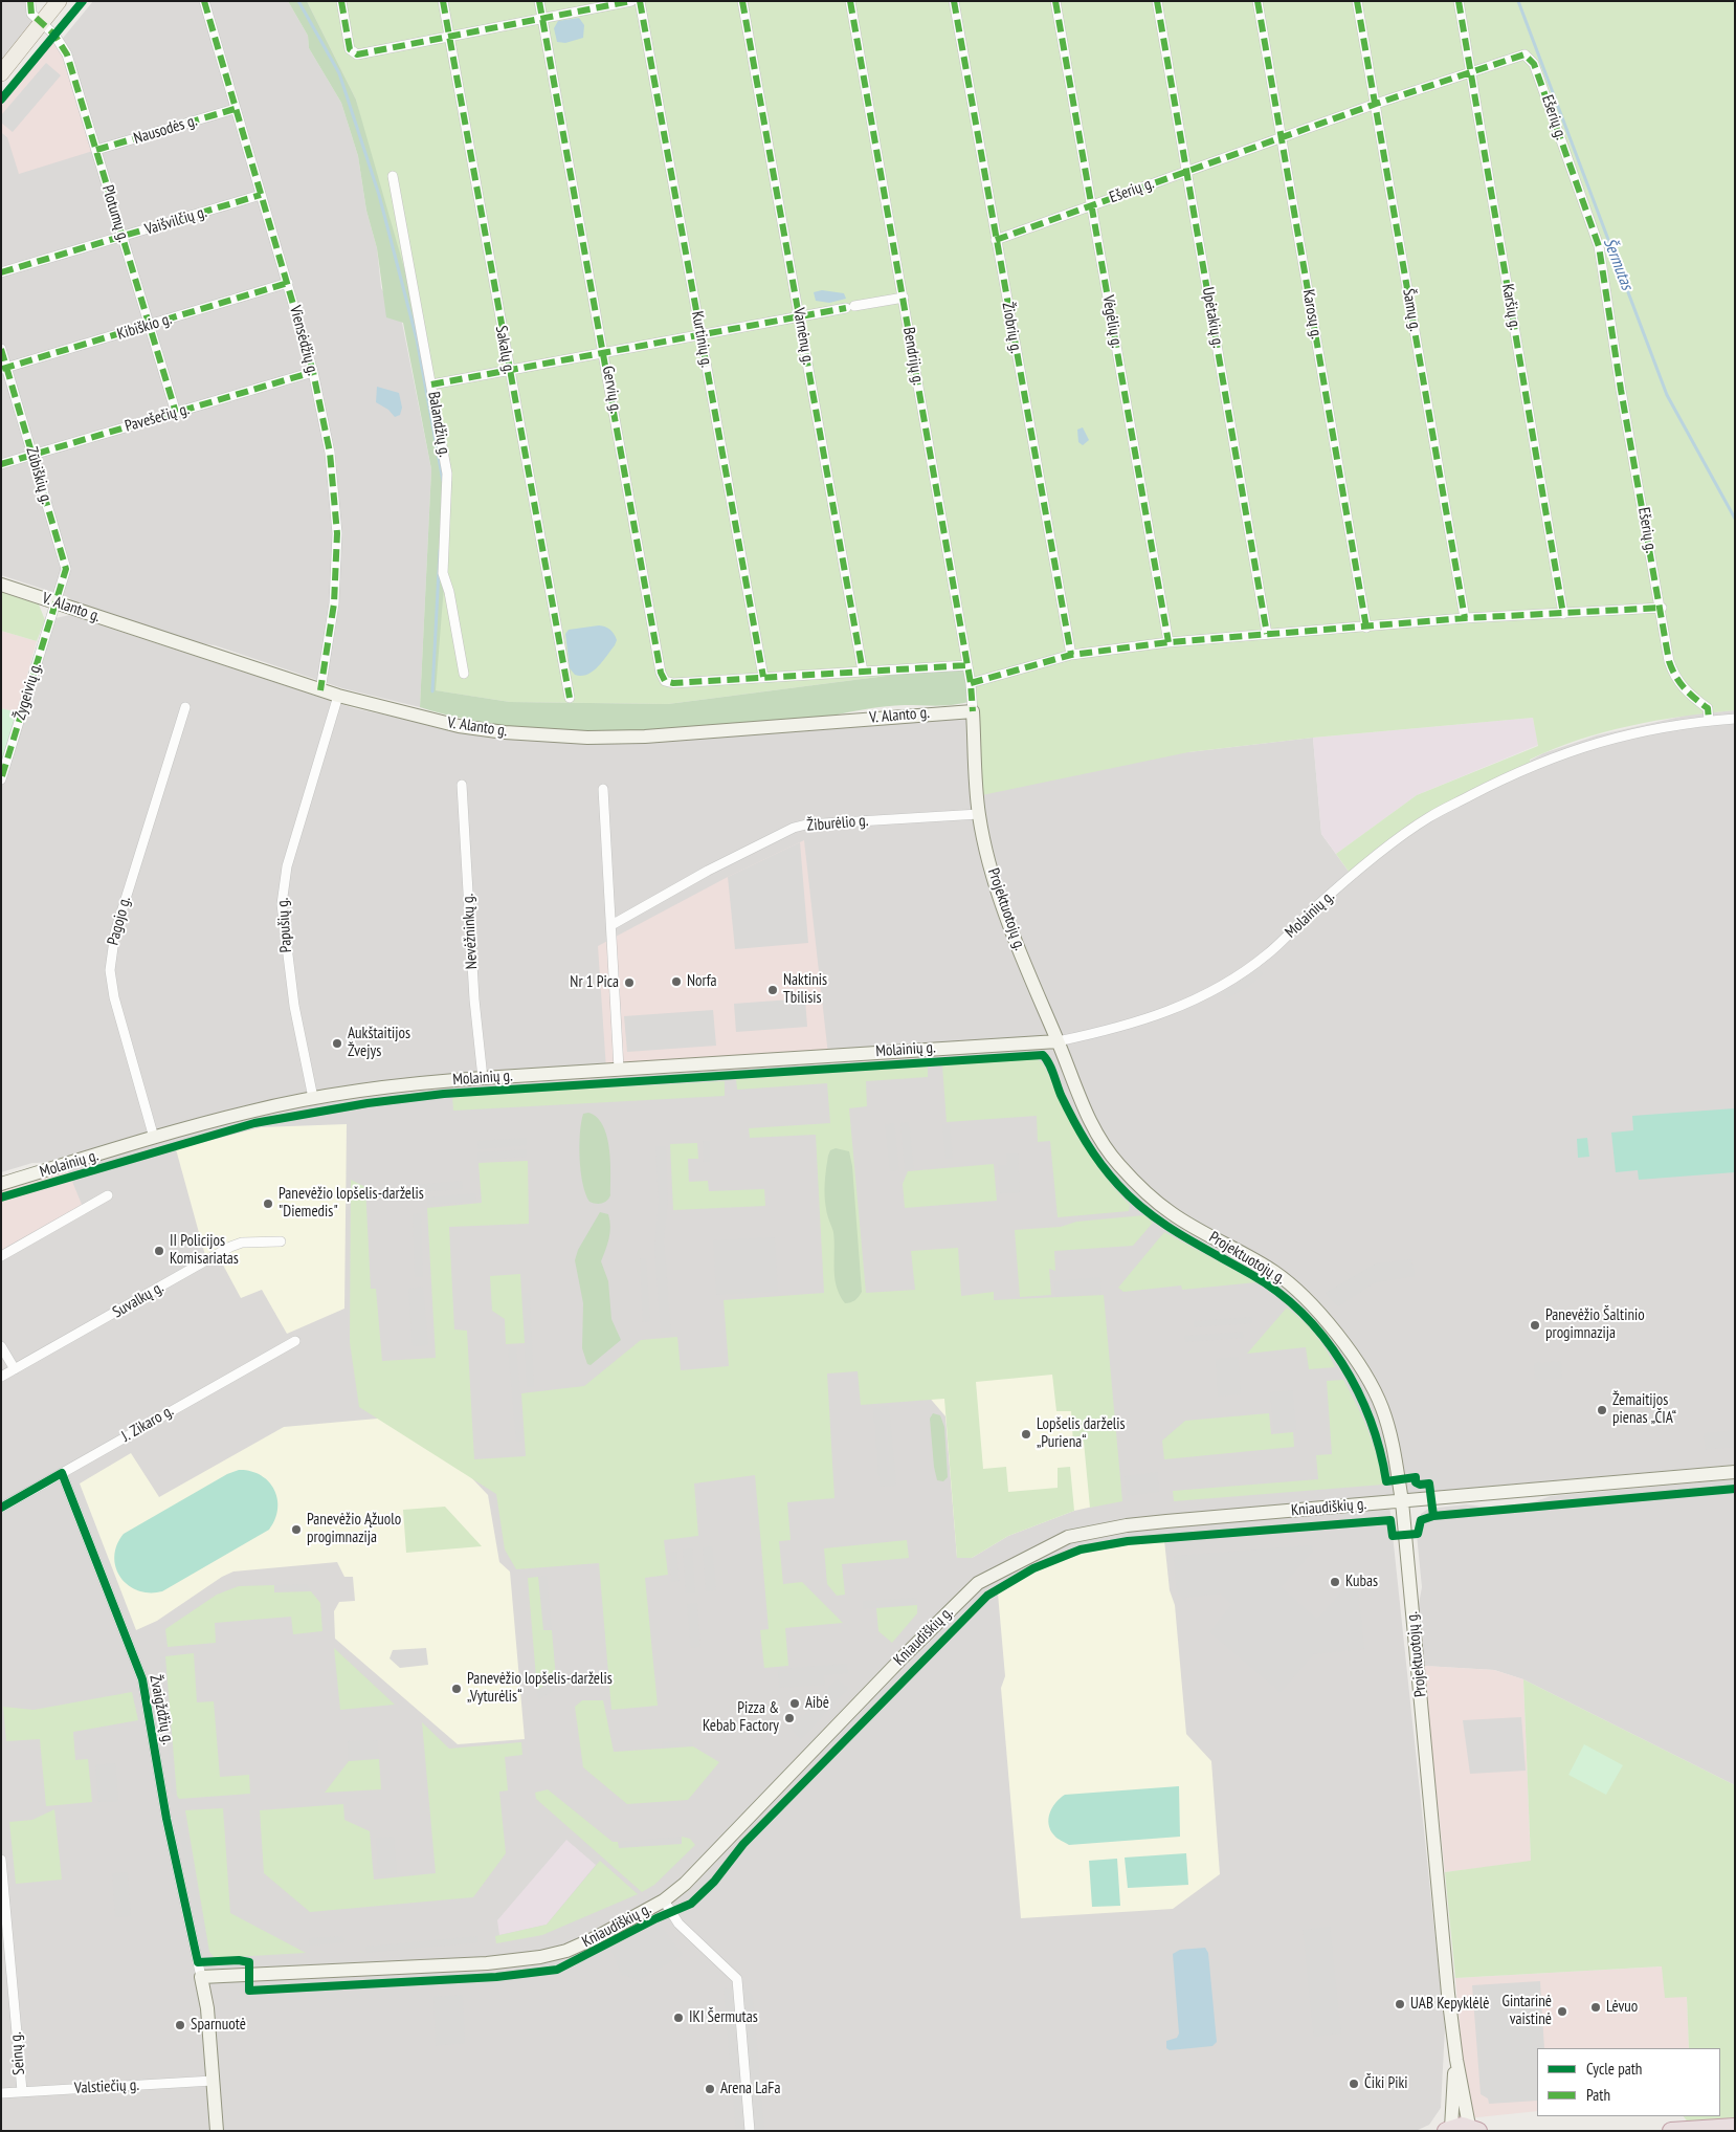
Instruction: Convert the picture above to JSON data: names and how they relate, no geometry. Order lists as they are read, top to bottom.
{
  "streets": {
    "main road": [
      "V. Alanto g.",
      "Projektuotojų g.",
      "Molainių g.",
      "Kniaudiškių g.",
      "Žvaigždžių g."
    ],
    "street": [
      "Ešerių g.",
      "Nausodės g.",
      "Plotumų g.",
      "Vaišvilčių g.",
      "Karšių g.",
      "Šamų g.",
      "Karosų g.",
      "Upėtakių g.",
      "Vėgėlių g.",
      "Kibiškio g.",
      "Žiobrių g.",
      "Varnėnų g.",
      "Kurtinių g.",
      "Viensėdžių g.",
      "Sakalų g.",
      "Bendrijų g.",
      "Gervių g.",
      "Pavešečių g.",
      "Balandžių g.",
      "Zūbiškių g.",
      "Žygeivių g.",
      "Žiburėlio g.",
      "Pagojo g.",
      "Papušių g.",
      "Nevėžninkų g.",
      "Suvalkų g.",
      "J. Zikaro g.",
      "Seinų g.",
      "Valstiečių g."
    ]
  },
  "crossings": [
    ["Ešerių g.", "Karšių g."],
    ["Ešerių g.", "Šamų g."],
    ["Ešerių g.", "Karosų g."],
    ["Ešerių g.", "Upėtakių g."],
    ["Ešerių g.", "Vėgėlių g."],
    ["Ešerių g.", "Žiobrių g."],
    ["Ešerių g.", "Molainių g."],
    ["Nausodės g.", "Plotumų g."],
    ["Nausodės g.", "Viensėdžių g."],
    ["Plotumų g.", "Vaišvilčių g."],
    ["Plotumų g.", "Kibiškio g."],
    ["Plotumų g.", "Pavešečių g."],
    ["Vaišvilčių g.", "Viensėdžių g."],
    ["Kibiškio g.", "Viensėdžių g."],
    ["Kibiškio g.", "Zūbiškių g."],
    ["Varnėnų g.", "Gervių g."],
    ["Kurtinių g.", "Gervių g."],
    ["Viensėdžių g.", "Pavešečių g."],
    ["Viensėdžių g.", "V. Alanto g."],
    ["Bendrijų g.", "Gervių g."],
    ["Bendrijų g.", "V. Alanto g."],
    ["Bendrijų g.", "Projektuotojų g."],
    ["Pavešečių g.", "Zūbiškių g."],
    ["Zūbiškių g.", "V. Alanto g."],
    ["Zūbiškių g.", "Žygeivių g."],
    ["V. Alanto g.", "Žygeivių g."],
    ["V. Alanto g.", "Projektuotojų g."],
    ["V. Alanto g.", "Papušių g."],
    ["Žiburėlio g.", "Projektuotojų g."],
    ["Projektuotojų g.", "Molainių g."],
    ["Projektuotojų g.", "Kniaudiškių g."],
    ["Molainių g.", "Pagojo g."],
    ["Molainių g.", "Papušių g."],
    ["Molainių g.", "Nevėžninkų g."],
    ["J. Zikaro g.", "Žvaigždžių g."],
    ["Kniaudiškių g.", "Žvaigždžių g."],
    ["Žvaigždžių g.", "Valstiečių g."],
    ["Seinų g.", "Valstiečių g."]
  ],
  "water": ["Šermutas"],
  "places": [
    "Norfa",
    "Nr 1 Pica",
    "Naktinis Tbilisis",
    "Aukštaitijos Žvejys",
    "Panevėžio lopšelis-darželis \"Diemedis\"",
    "II Policijos Komisariatas",
    "Panevėžio Šaltinio progimnazija",
    "Žemaitijos pienas „ČIA“",
    "Lopšelis darželis „Puriena“",
    "Panevėžio Ąžuolo progimnazija",
    "Kubas",
    "Panevėžio lopšelis-darželis „Vyturėlis“",
    "Aibė",
    "Pizza & Kebab Factory",
    "UAB Kepyklėlė",
    "Lėvuo",
    "Gintarinė vaistinė",
    "IKI Šermutas",
    "Sparnuotė",
    "Čiki Piki",
    "Arena LaFa"
  ],
  "legend": ["Cycle path", "Path"]
}
